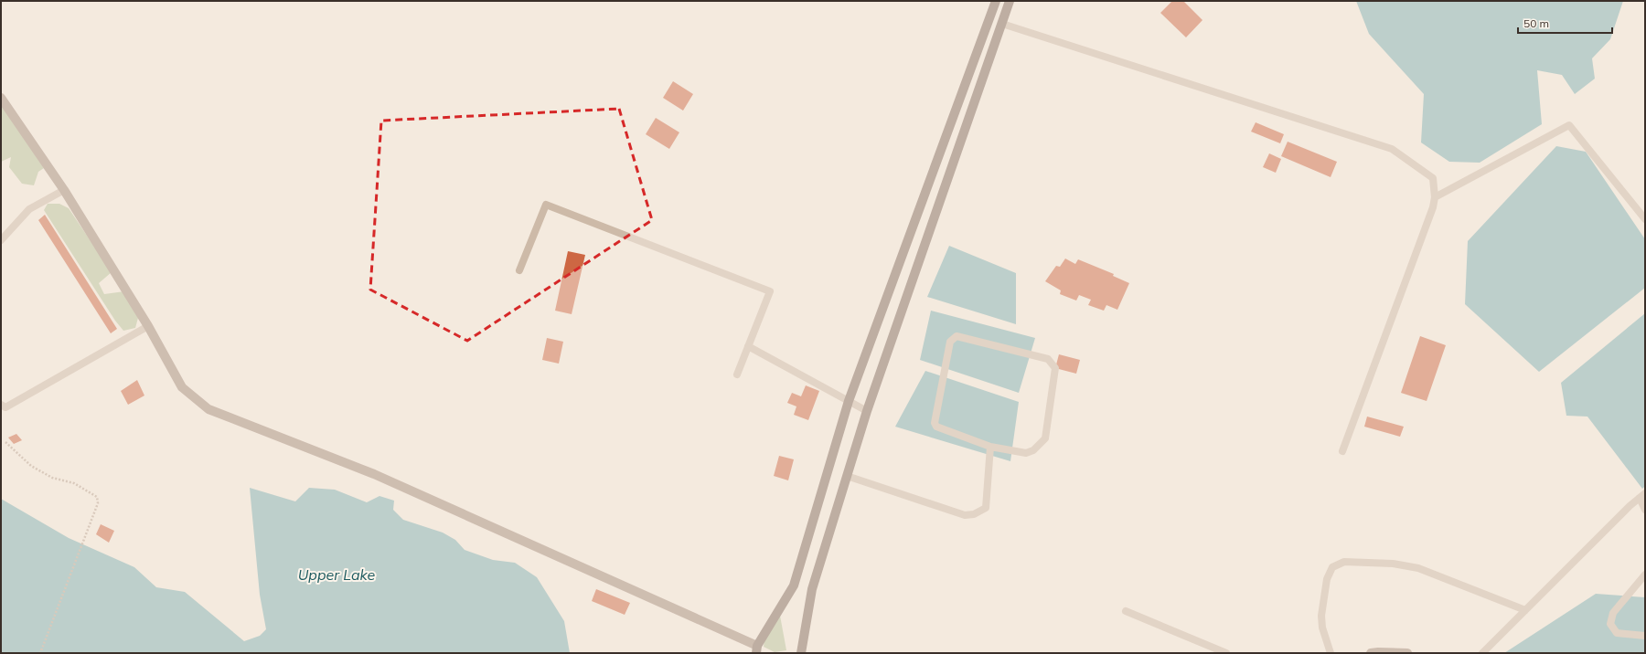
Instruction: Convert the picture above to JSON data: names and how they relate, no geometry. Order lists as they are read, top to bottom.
{
  "water": ["Upper Lake"],
  "scale_bar": "50 m"
}
